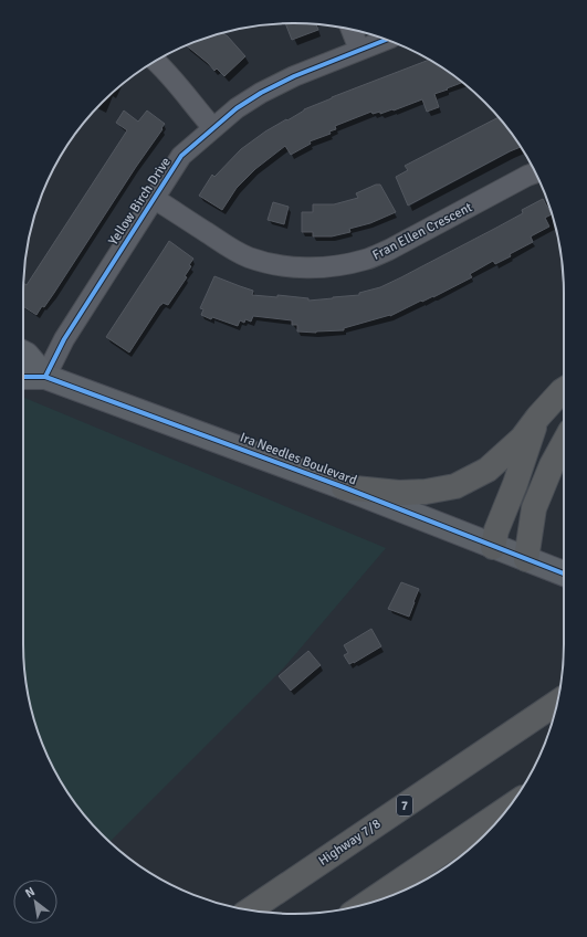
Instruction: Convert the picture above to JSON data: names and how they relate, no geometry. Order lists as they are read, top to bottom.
{
  "streets": {
    "highway": ["7", "Highway 7/8"],
    "main road": ["Ira Needles Boulevard"],
    "street": ["Yellow Birch Drive", "Fran Ellen Crescent"]
  },
  "crossings": [
    ["Yellow Birch Drive", "Fran Ellen Crescent"],
    ["Yellow Birch Drive", "Ira Needles Boulevard"]
  ],
  "north": "top left"
}
